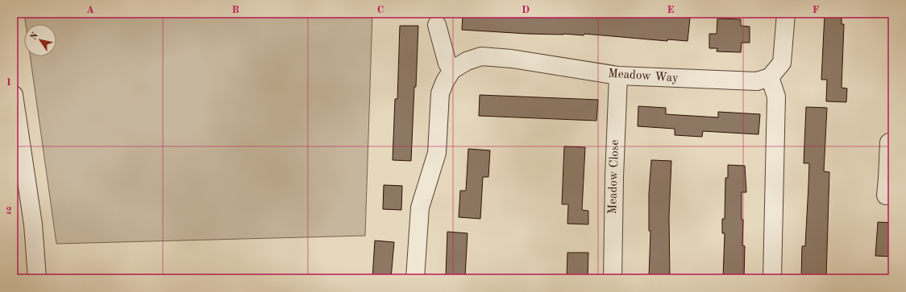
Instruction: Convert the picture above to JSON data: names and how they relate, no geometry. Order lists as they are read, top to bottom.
{
  "streets": {
    "street": ["Meadow Way", "Meadow Close"]
  },
  "crossings": [
    ["Meadow Way", "Meadow Close"]
  ],
  "north": "top left",
  "grid": {
    "columns": [
      "A",
      "B",
      "C",
      "D",
      "E",
      "F"
    ],
    "rows": ["1", "2"]
  }
}
